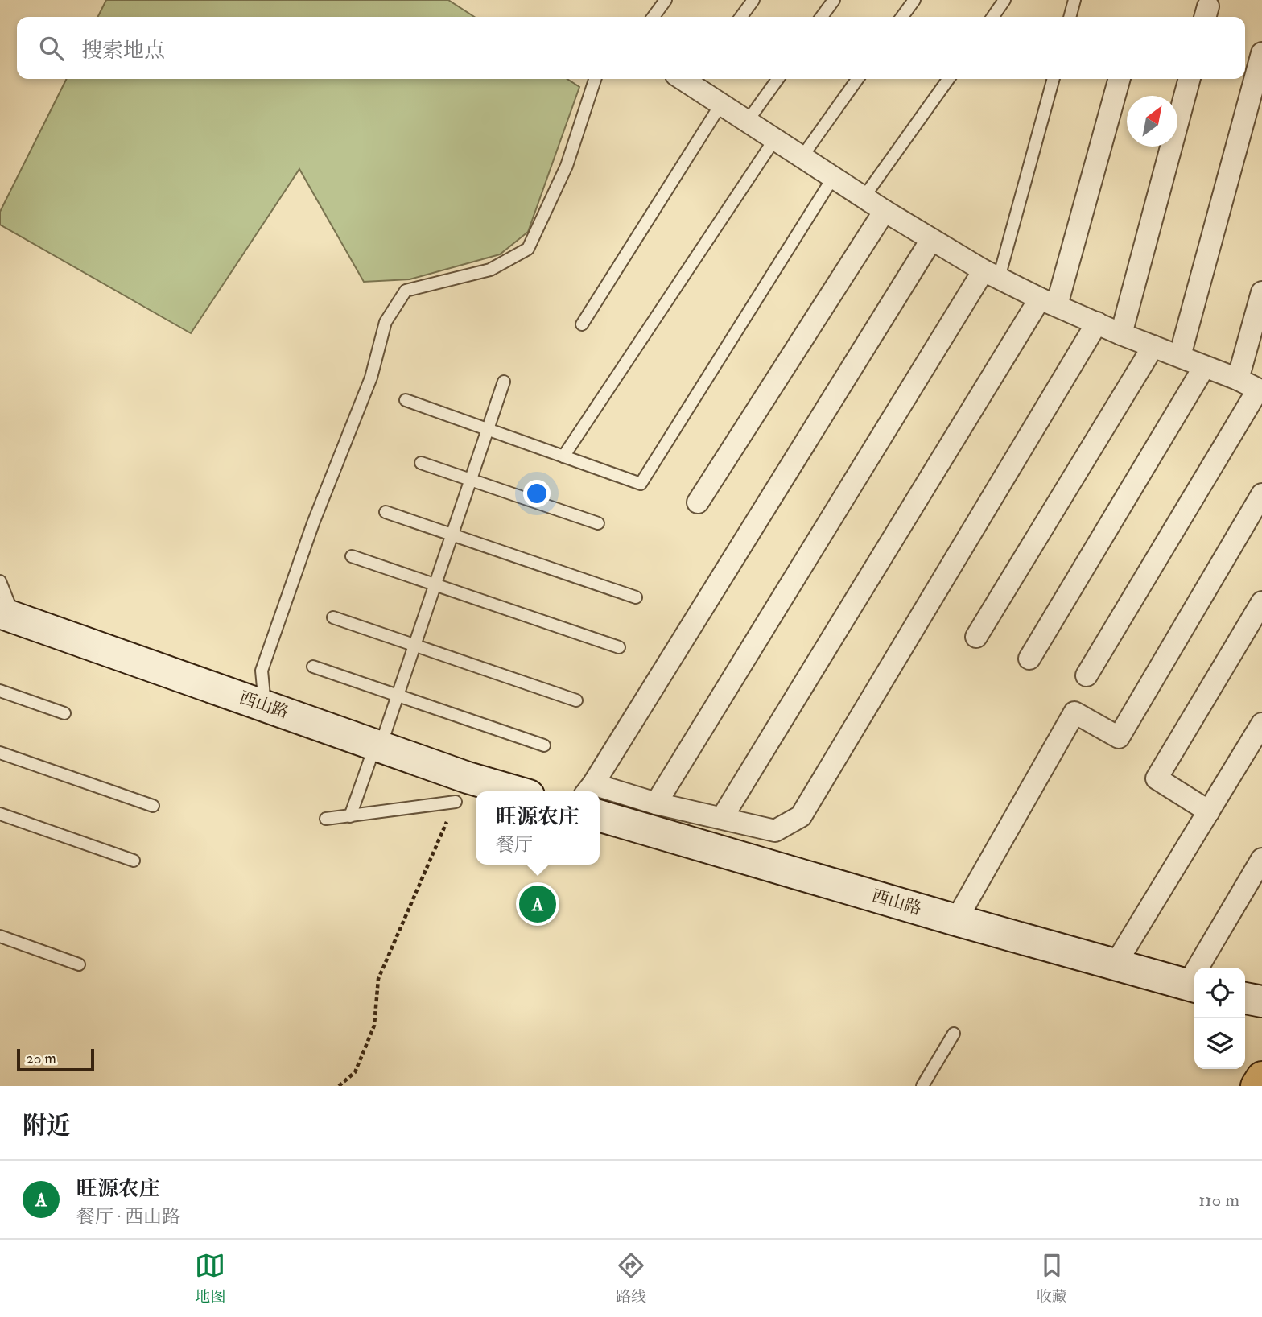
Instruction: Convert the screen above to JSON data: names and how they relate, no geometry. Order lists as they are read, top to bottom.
{
  "streets": {
    "street": ["西山路"]
  },
  "scale_bar": "20 m",
  "north": "top right",
  "page": {
    "search": "搜索地点",
    "popup": ["旺源农庄", "餐厅"],
    "pins": "A",
    "scale": "20 m",
    "heading": "附近",
    "list": [
      {
        "mark": "A",
        "name": "旺源农庄",
        "note": "餐厅 · 西山路",
        "value": "110 m"
      }
    ],
    "nav": ["地图", "路线", "收藏"]
  }
}
